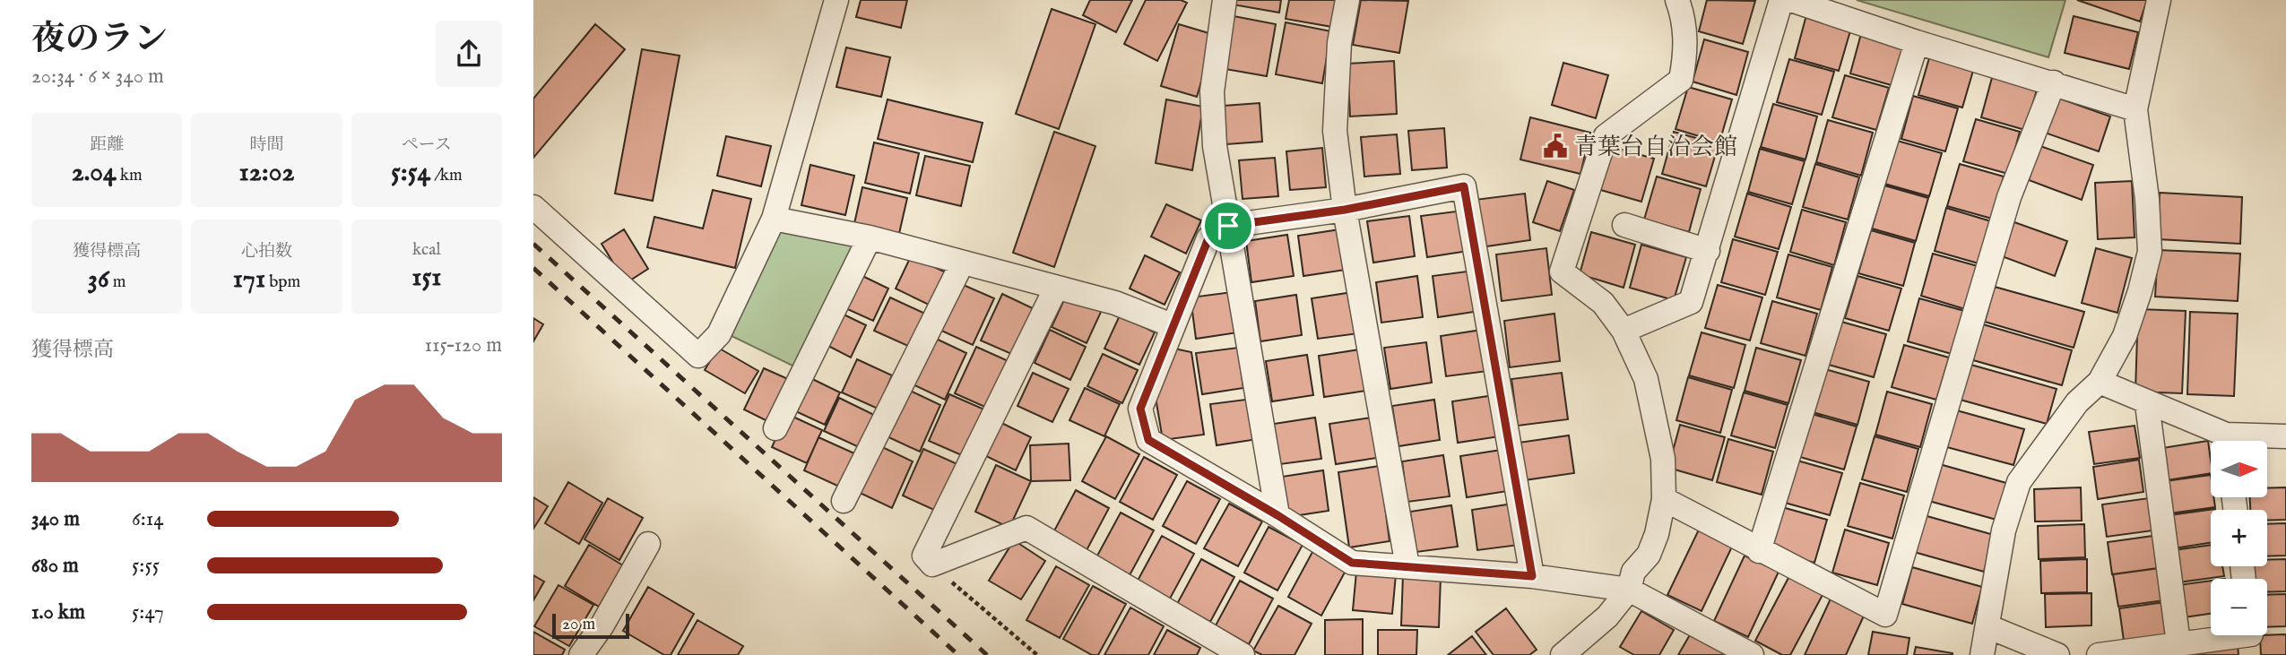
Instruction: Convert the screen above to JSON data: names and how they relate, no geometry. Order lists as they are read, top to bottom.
{
  "places": {
    "public building": ["青葉台自治会館"]
  },
  "scale_bar": "20 m",
  "north": "right",
  "page": {
    "heading": ["夜のラン", "20:34 · 6 × 340 m"],
    "stats": [
      ["距離", "2.04 km"],
      ["時間", "12:02"],
      ["ペース", "5:54 /km"],
      ["獲得標高", "36 m"],
      ["心拍数", "171 bpm"],
      ["kcal", "151"]
    ],
    "chart": ["獲得標高", "115–120 m"],
    "map_buttons": ["+", "−"],
    "list": [
      {
        "name": "340 m",
        "note": "6:14"
      },
      {
        "name": "680 m",
        "note": "5:55"
      },
      {
        "name": "1.0 km",
        "note": "5:47"
      }
    ],
    "scale": "20 m"
  }
}
